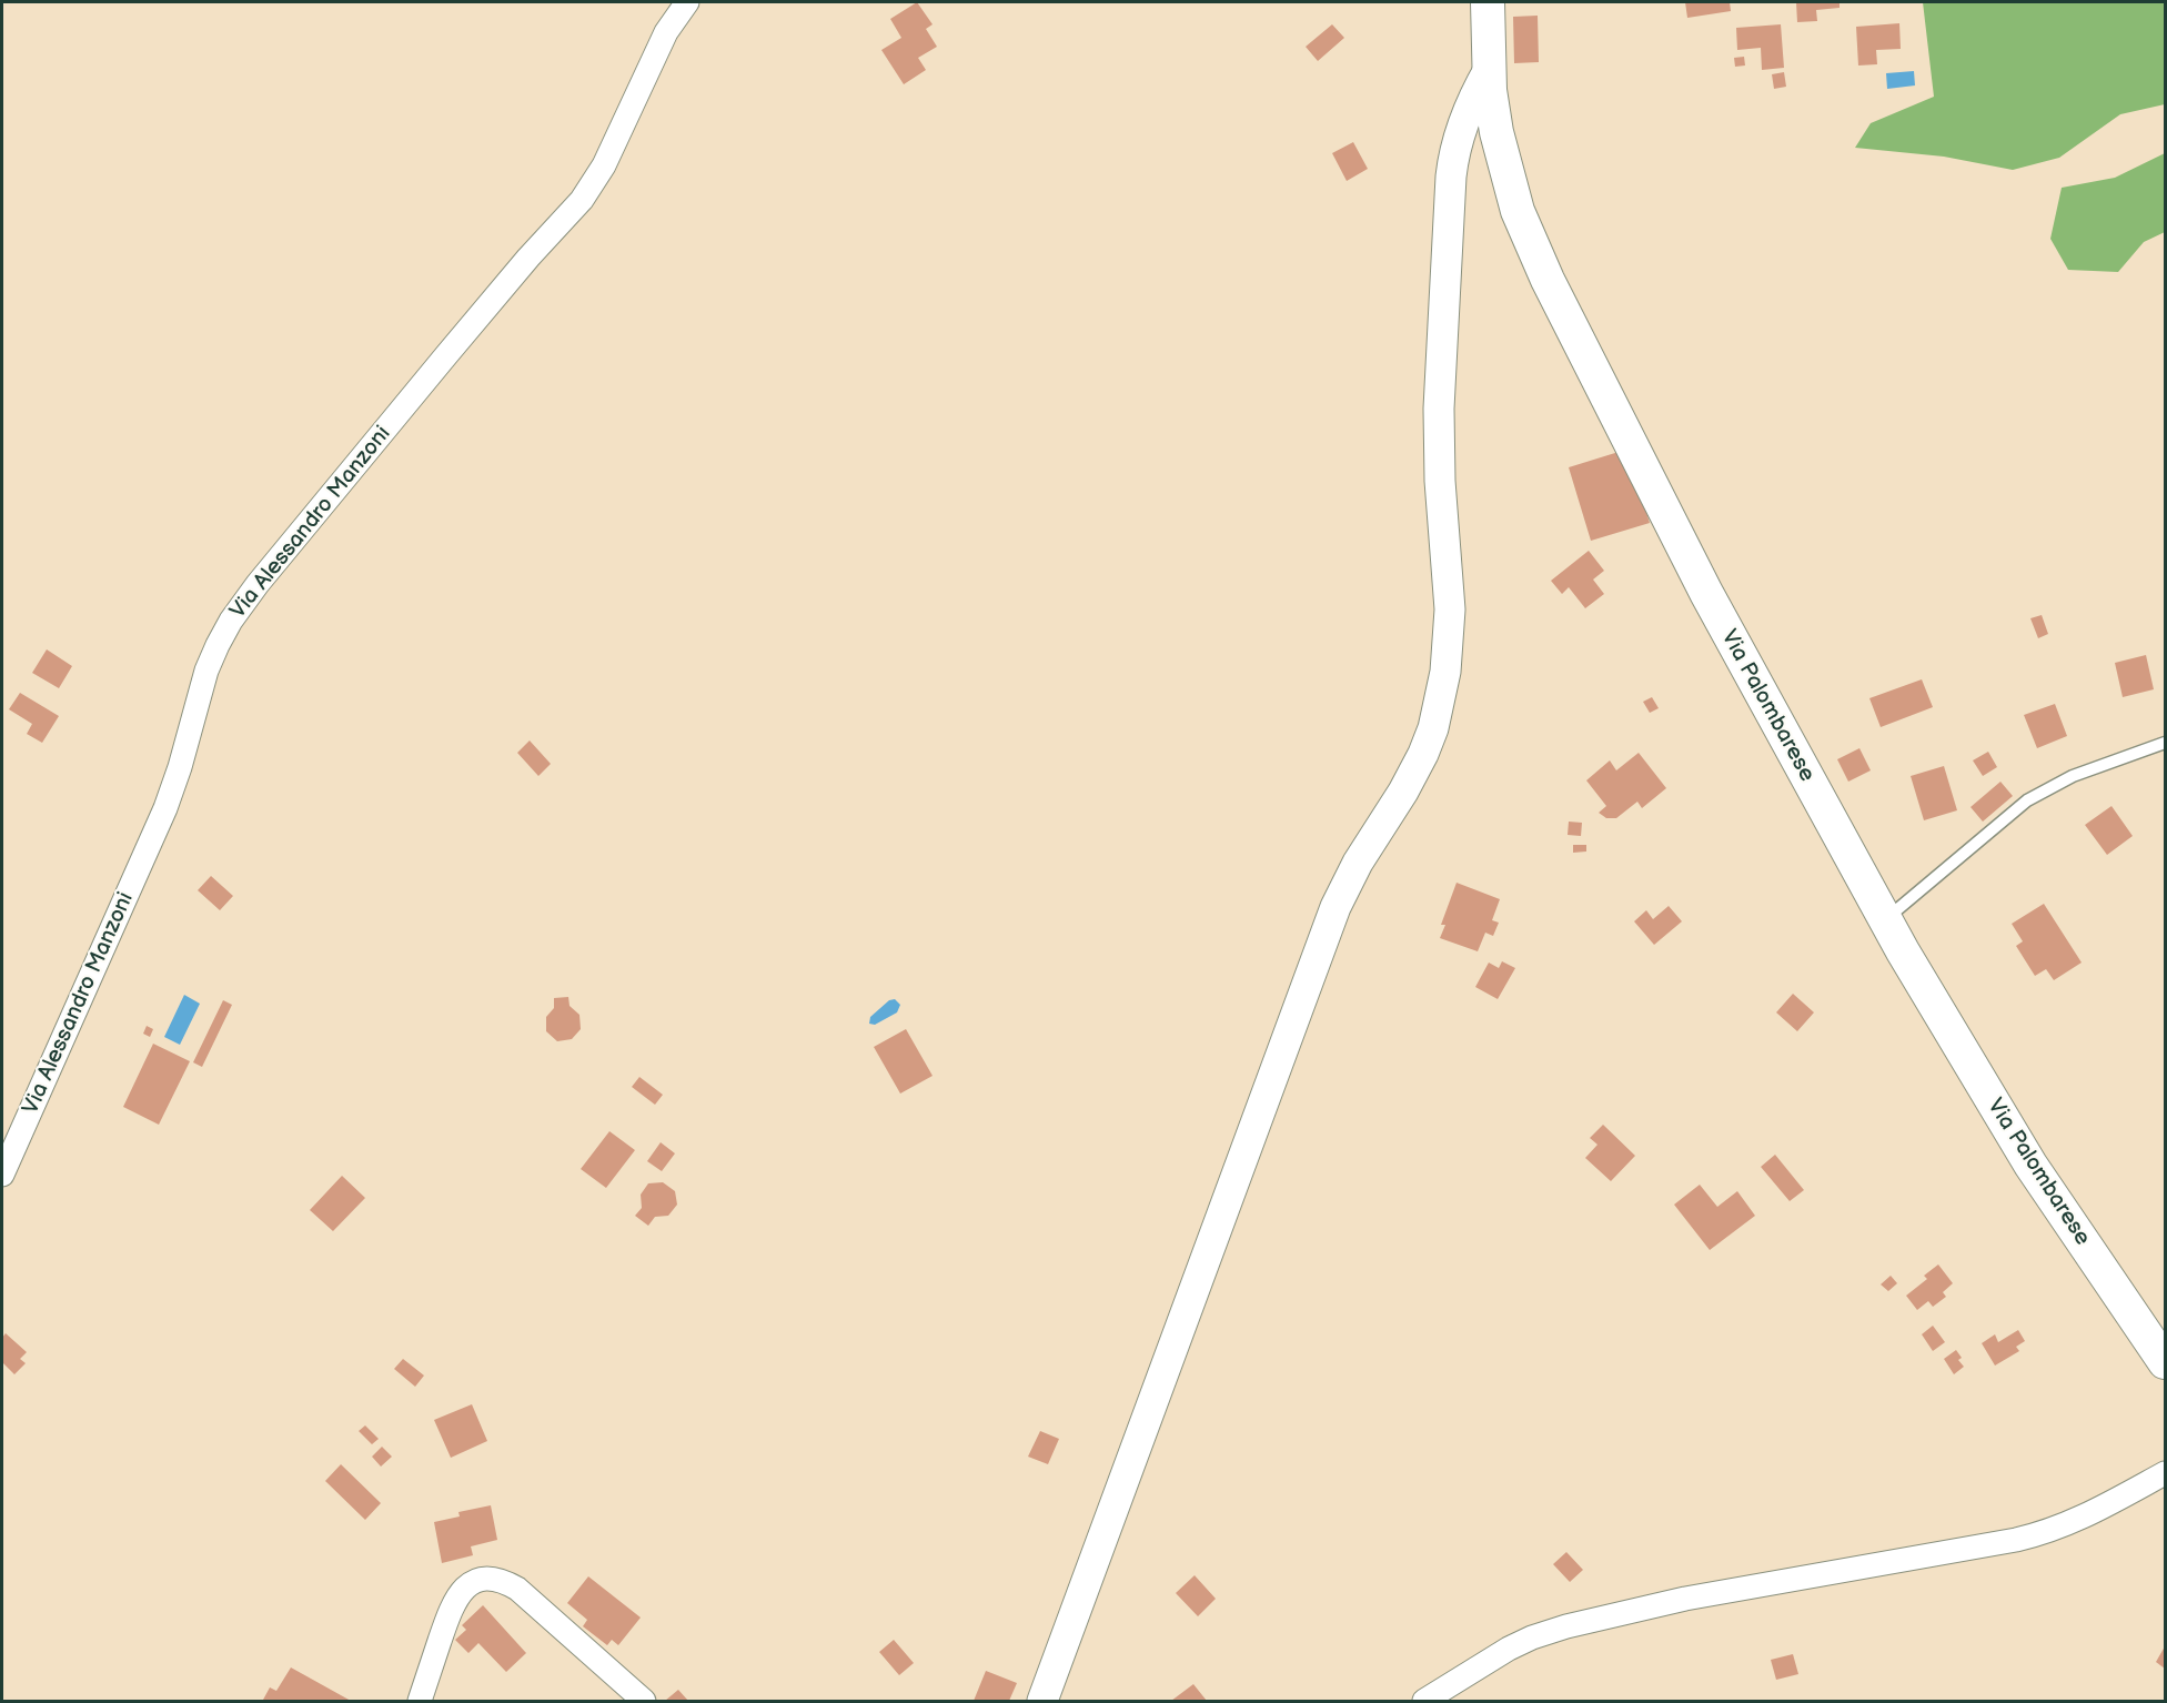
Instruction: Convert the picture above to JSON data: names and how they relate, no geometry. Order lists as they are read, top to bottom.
{
  "streets": {
    "main road": ["Via Palombarese"],
    "street": ["Via Alessandro Manzoni"]
  }
}
